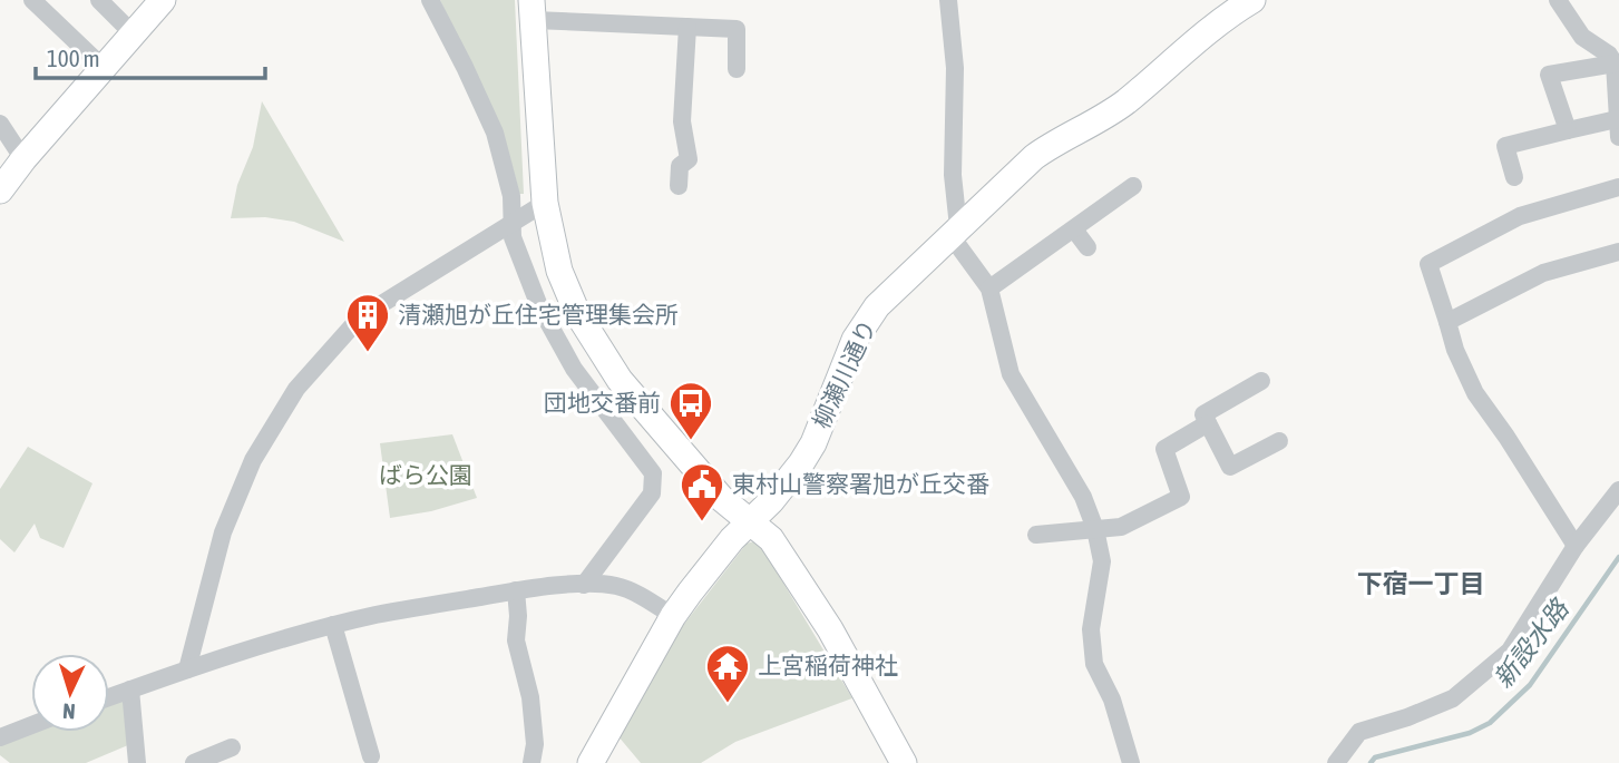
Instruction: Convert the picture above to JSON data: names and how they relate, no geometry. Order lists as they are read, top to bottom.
{
  "streets": {
    "street": ["柳瀬川通り"]
  },
  "districts": ["下宿一丁目"],
  "water": ["新設水路"],
  "parks": ["ばら公園"],
  "places": {
    "building": ["清瀬旭が丘住宅管理集会所"],
    "bus stop": ["団地交番前"],
    "public building": ["東村山警察署旭が丘交番"],
    "temple": ["上宮稲荷神社"]
  },
  "scale_bar": "100 m",
  "north": "bottom"
}
